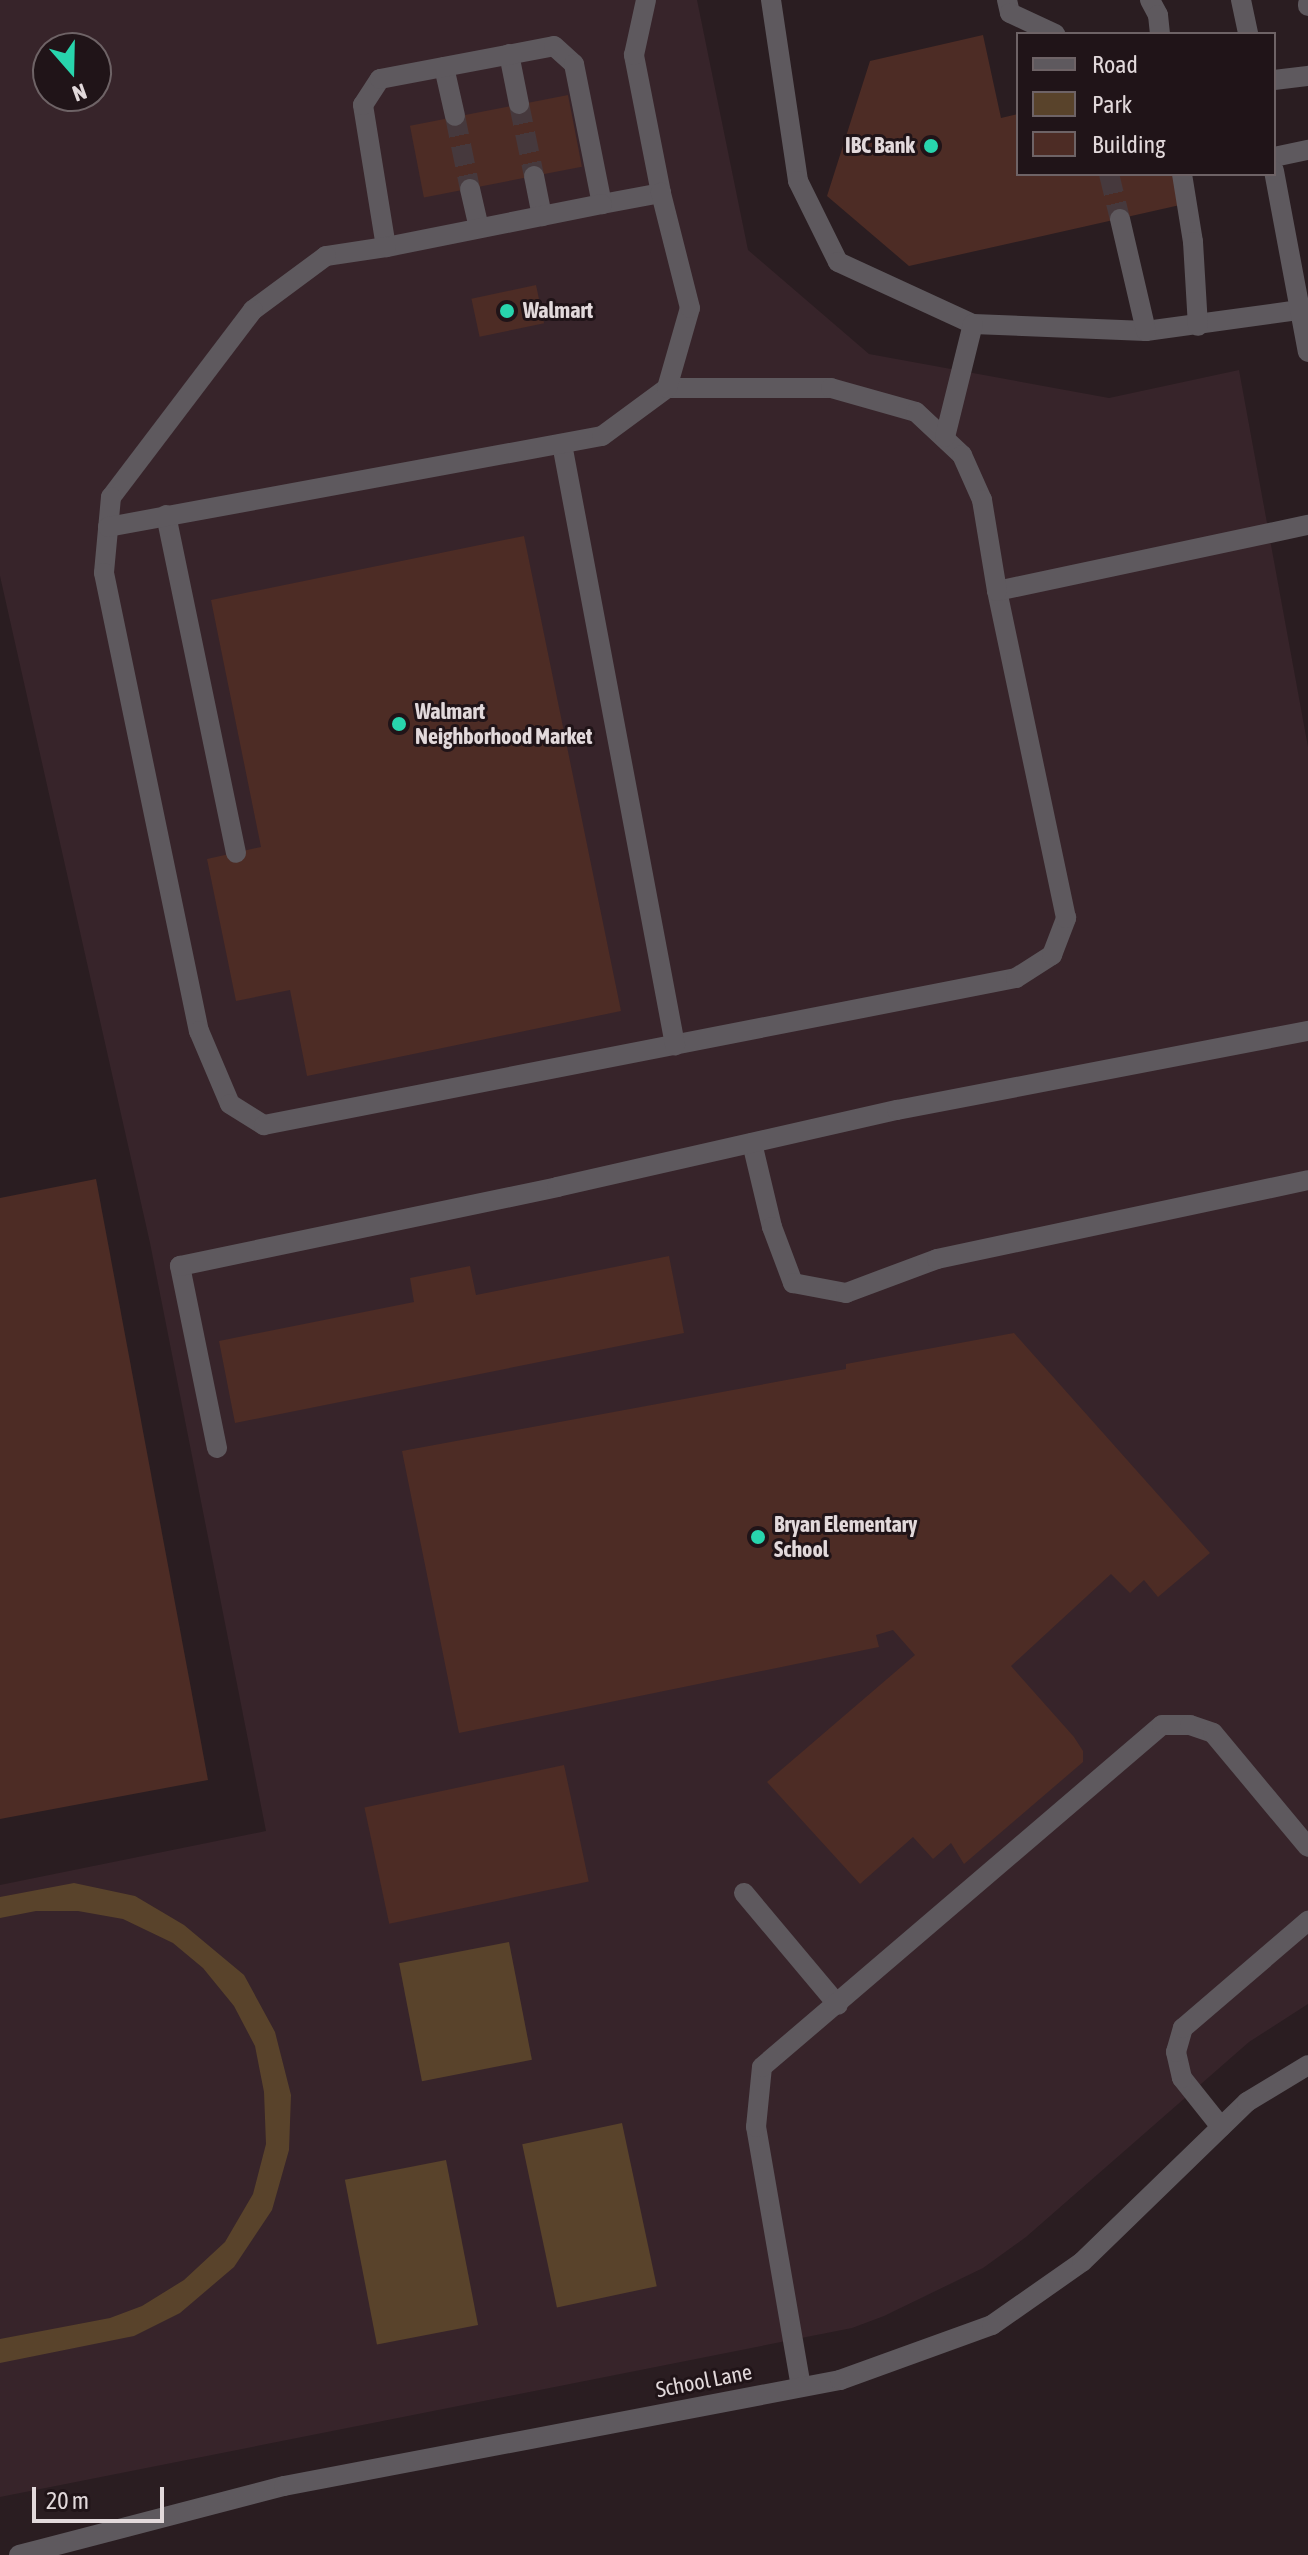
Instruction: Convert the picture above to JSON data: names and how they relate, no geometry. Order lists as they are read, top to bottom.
{
  "streets": {
    "street": ["School Lane"]
  },
  "places": [
    "IBC Bank",
    "Walmart",
    "Walmart Neighborhood Market",
    "Bryan Elementary School"
  ],
  "legend": ["Road", "Park", "Building"],
  "scale_bar": "20 m",
  "north": "bottom"
}
